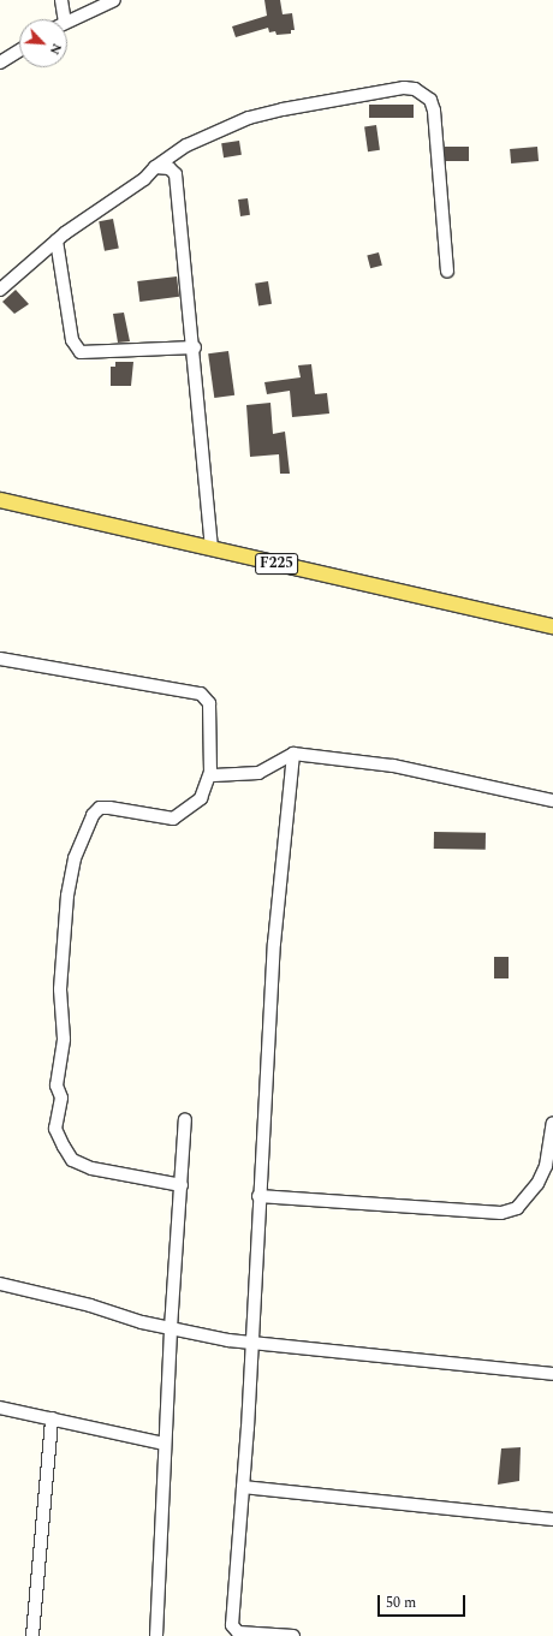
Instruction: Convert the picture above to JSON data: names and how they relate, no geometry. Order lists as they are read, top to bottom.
{
  "streets": {
    "main road": ["F225"]
  },
  "scale_bar": "50 m",
  "north": "bottom right"
}
